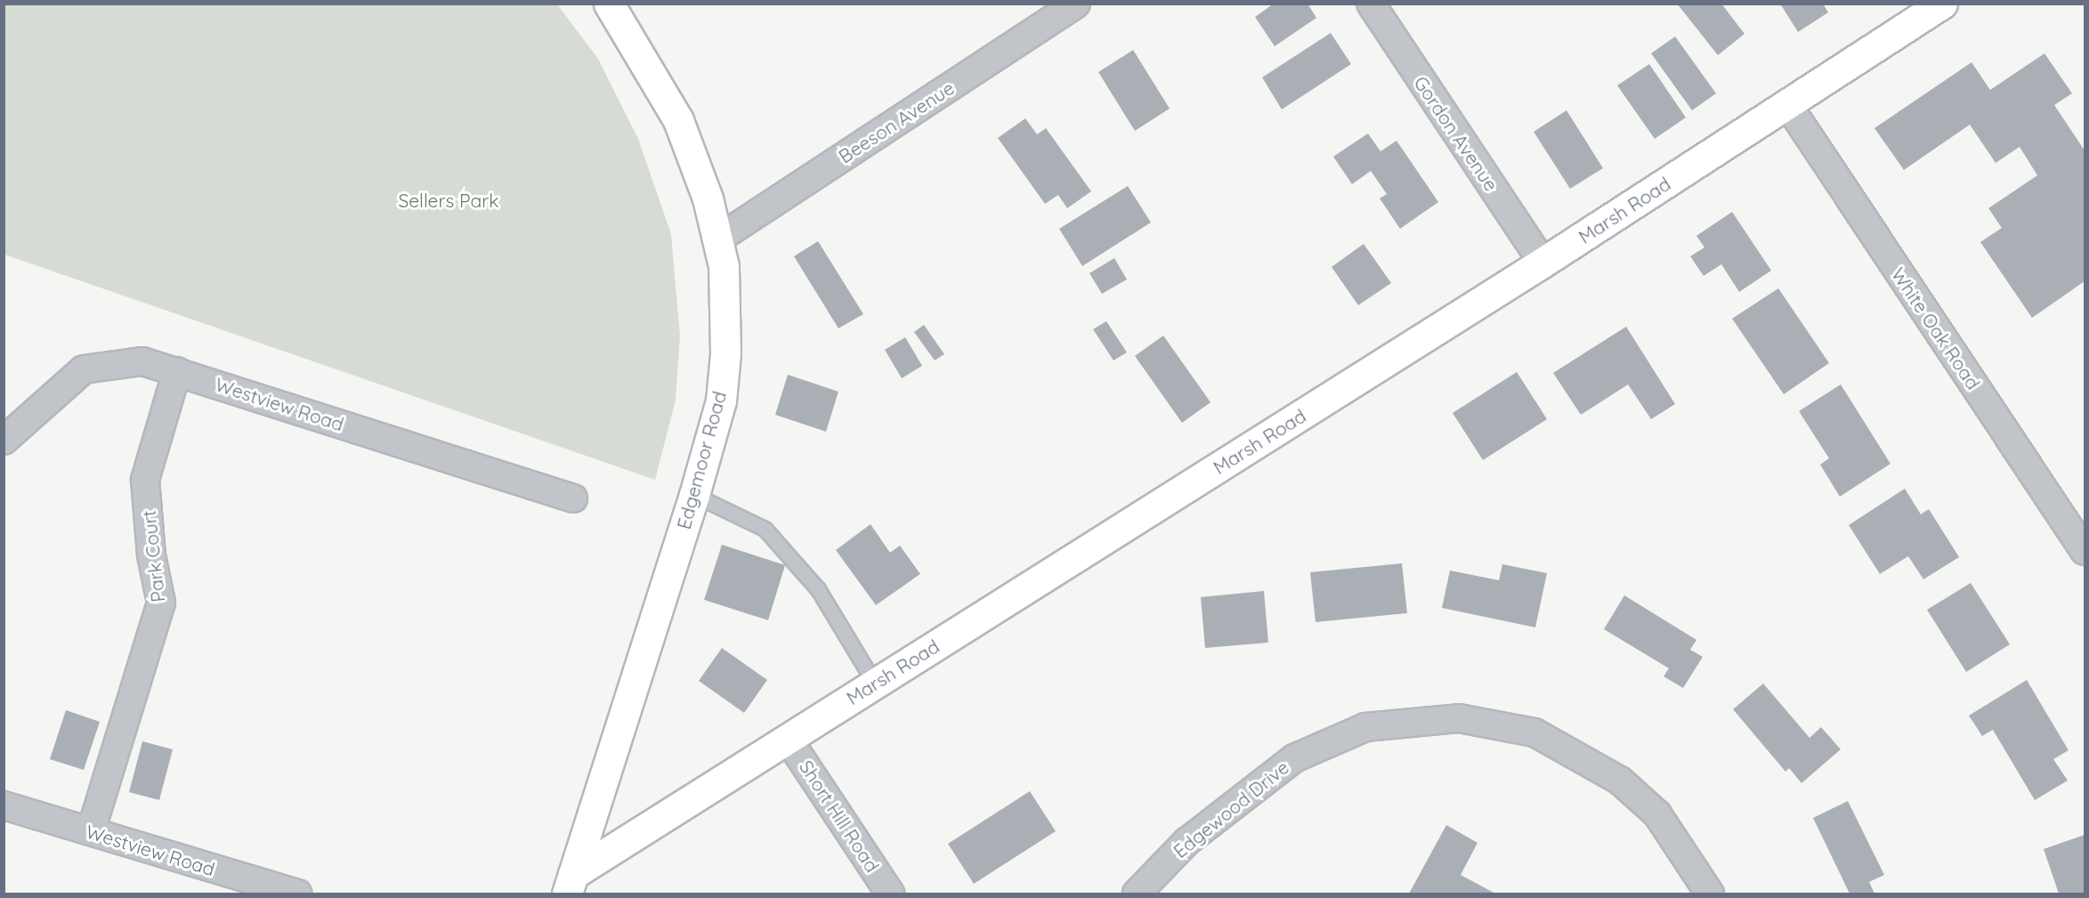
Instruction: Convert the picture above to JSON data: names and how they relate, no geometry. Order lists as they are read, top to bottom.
{
  "streets": {
    "main road": ["Marsh Road", "Edgemoor Road"],
    "street": [
      "Beeson Avenue",
      "Gordon Avenue",
      "White Oak Road",
      "Westview Road",
      "Park Court",
      "Edgewood Drive",
      "Short Hill Road"
    ]
  },
  "crossings": [
    ["Beeson Avenue", "Edgemoor Road"],
    ["Gordon Avenue", "Marsh Road"],
    ["Marsh Road", "White Oak Road"],
    ["Marsh Road", "Edgemoor Road"],
    ["Marsh Road", "Short Hill Road"],
    ["Westview Road", "Park Court"]
  ],
  "parks": ["Sellers Park"]
}
